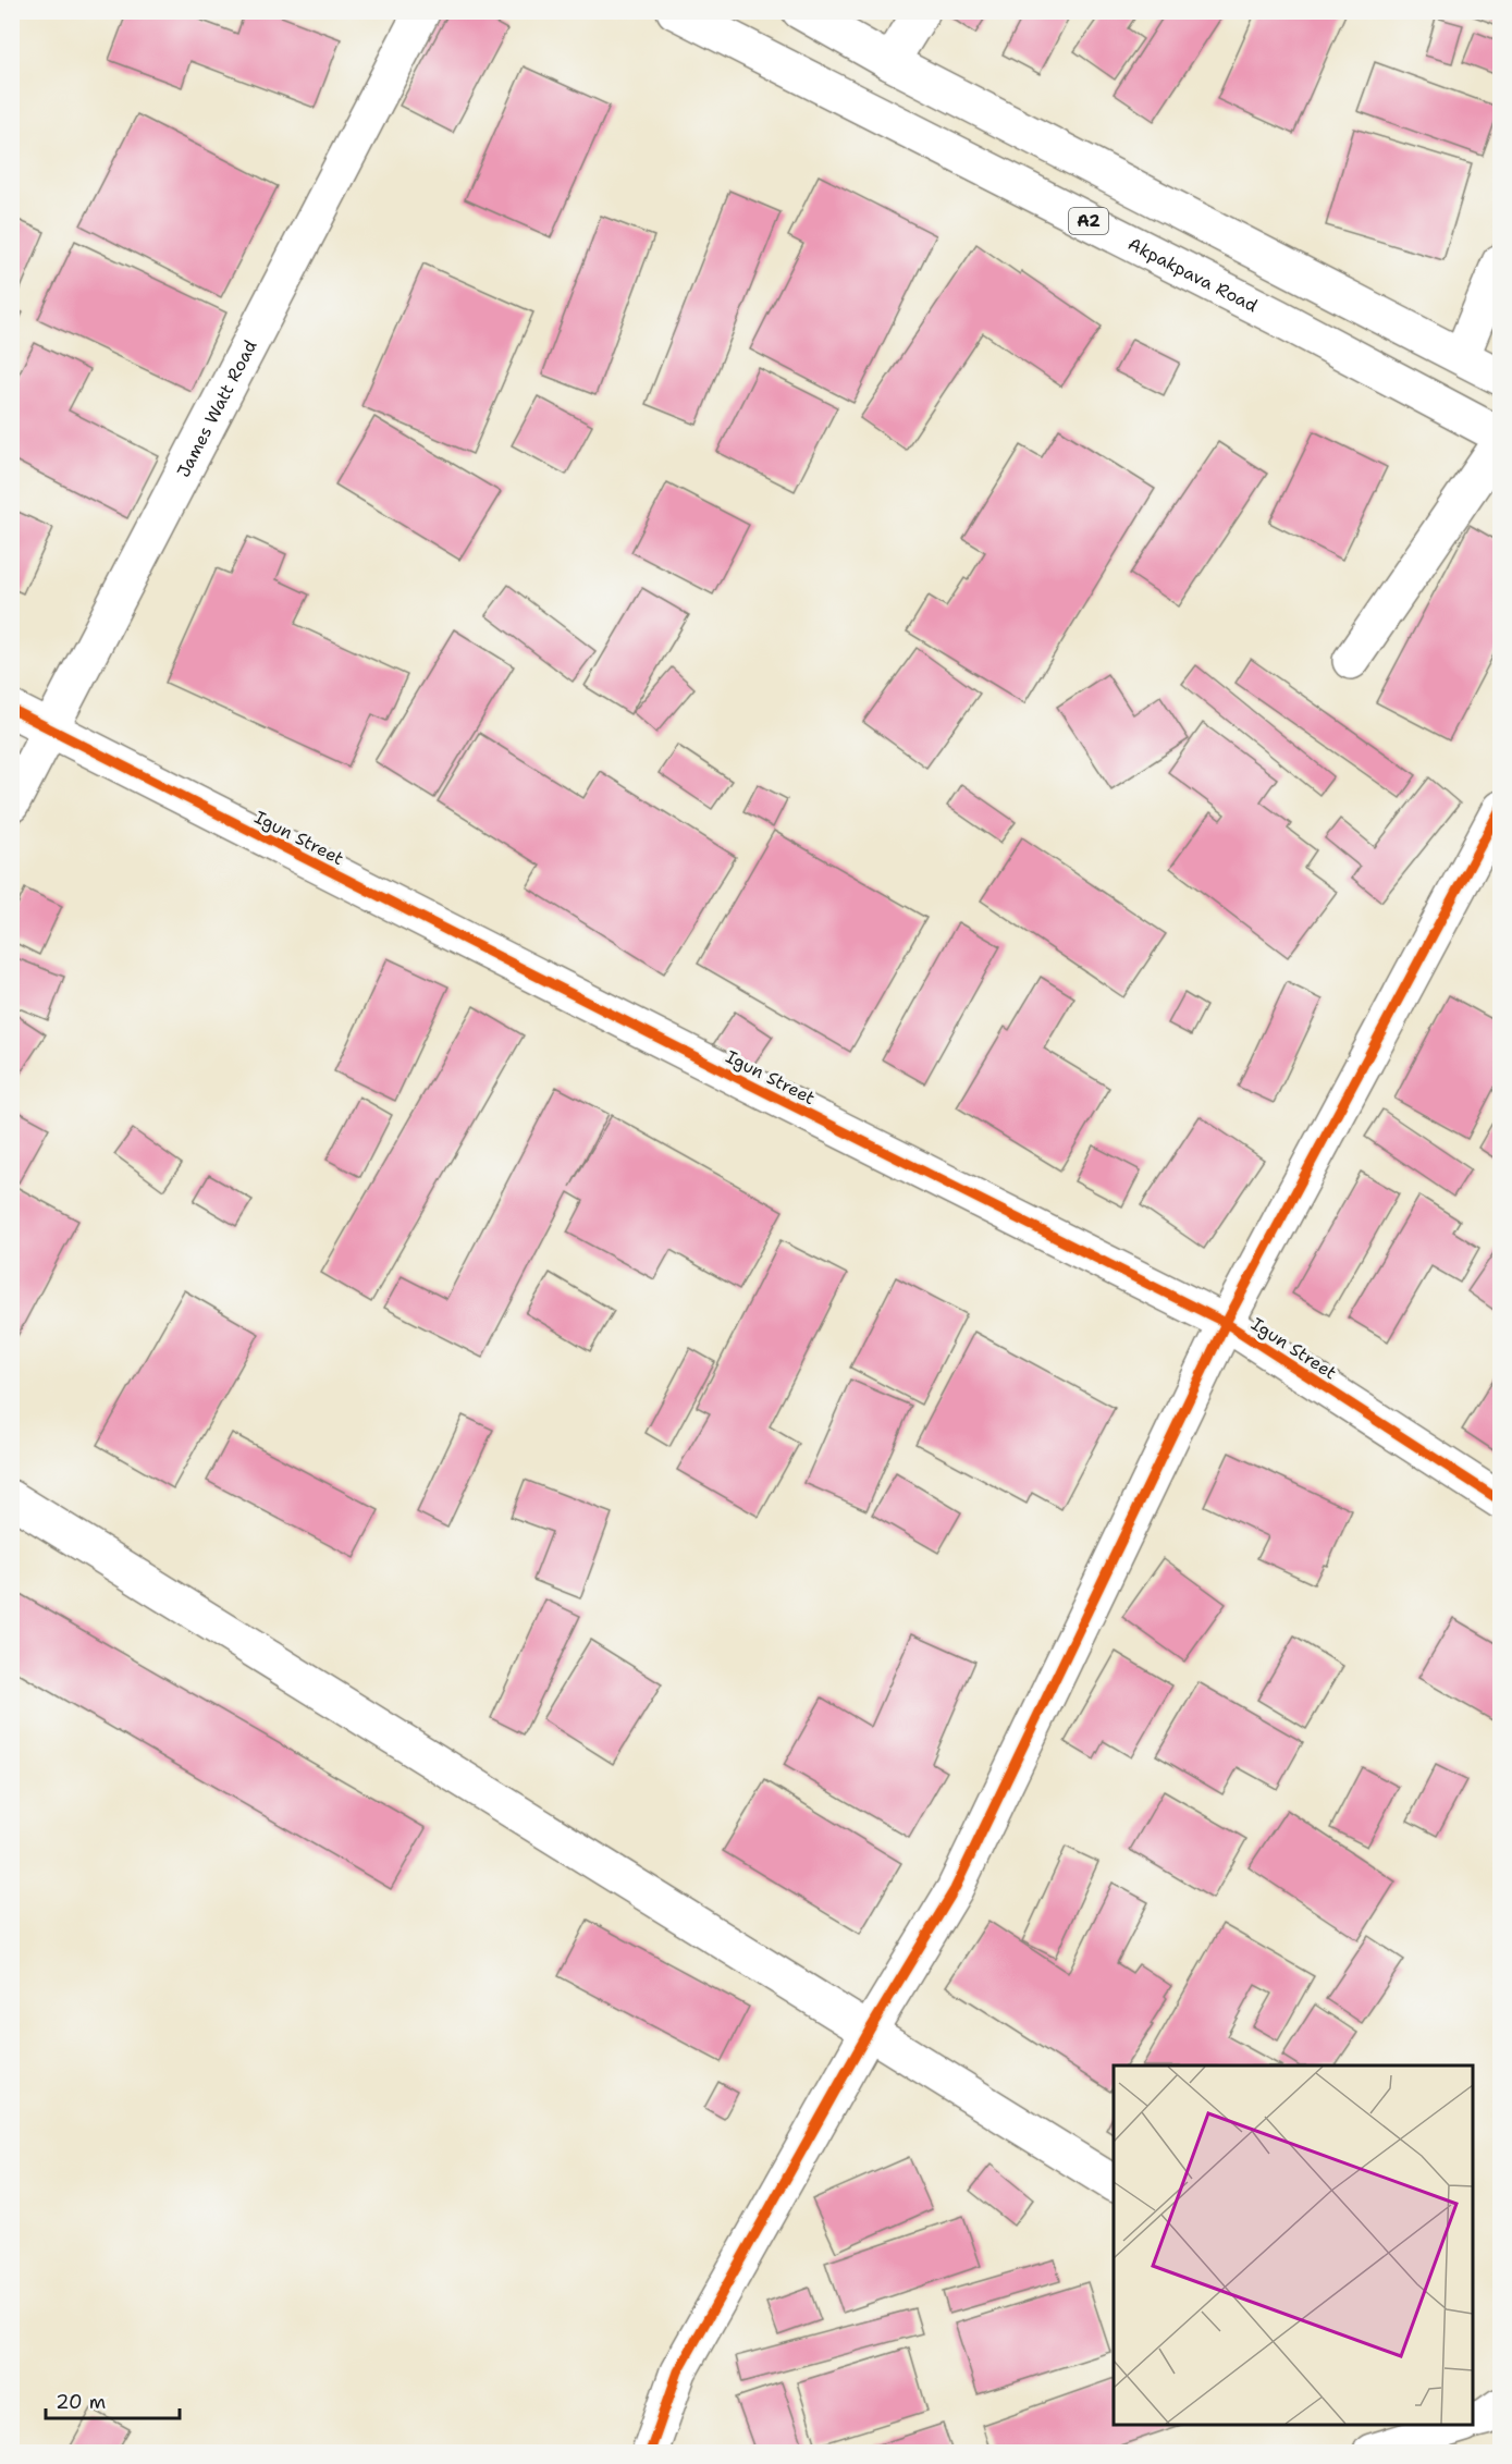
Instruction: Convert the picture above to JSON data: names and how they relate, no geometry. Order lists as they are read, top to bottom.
{
  "streets": {
    "main road": [
      "A2",
      "Akpakpava Road",
      "James Watt Road",
      "Igun Street"
    ]
  },
  "crossings": [
    ["James Watt Road", "Igun Street"]
  ],
  "scale_bar": "20 m"
}
